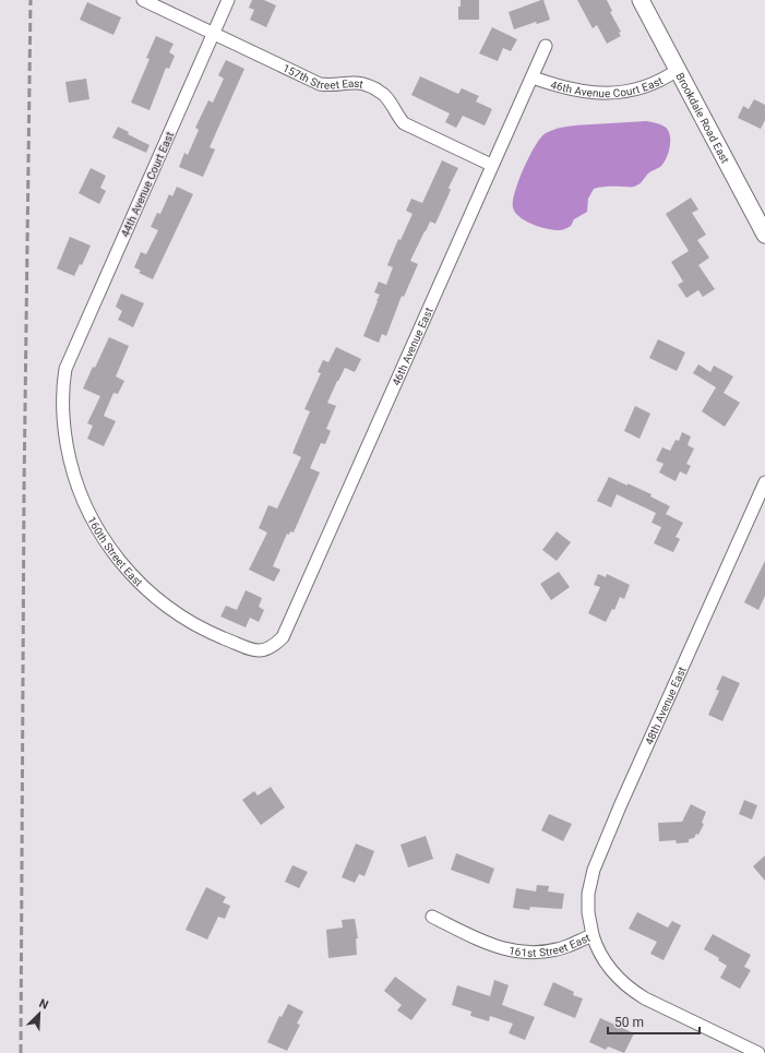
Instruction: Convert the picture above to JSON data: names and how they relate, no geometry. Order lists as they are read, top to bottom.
{
  "streets": {
    "main road": ["Brookdale Road East"],
    "street": [
      "157th Street East",
      "46th Avenue Court East",
      "44th Avenue Court East",
      "46th Avenue East",
      "160th Street East",
      "48th Avenue East",
      "161st Street East"
    ]
  },
  "crossings": [
    ["157th Street East", "44th Avenue Court East"],
    ["157th Street East", "46th Avenue East"],
    ["46th Avenue Court East", "Brookdale Road East"],
    ["46th Avenue Court East", "46th Avenue East"],
    ["44th Avenue Court East", "160th Street East"],
    ["46th Avenue East", "160th Street East"],
    ["48th Avenue East", "161st Street East"]
  ],
  "scale_bar": "50 m",
  "north": "top right"
}
